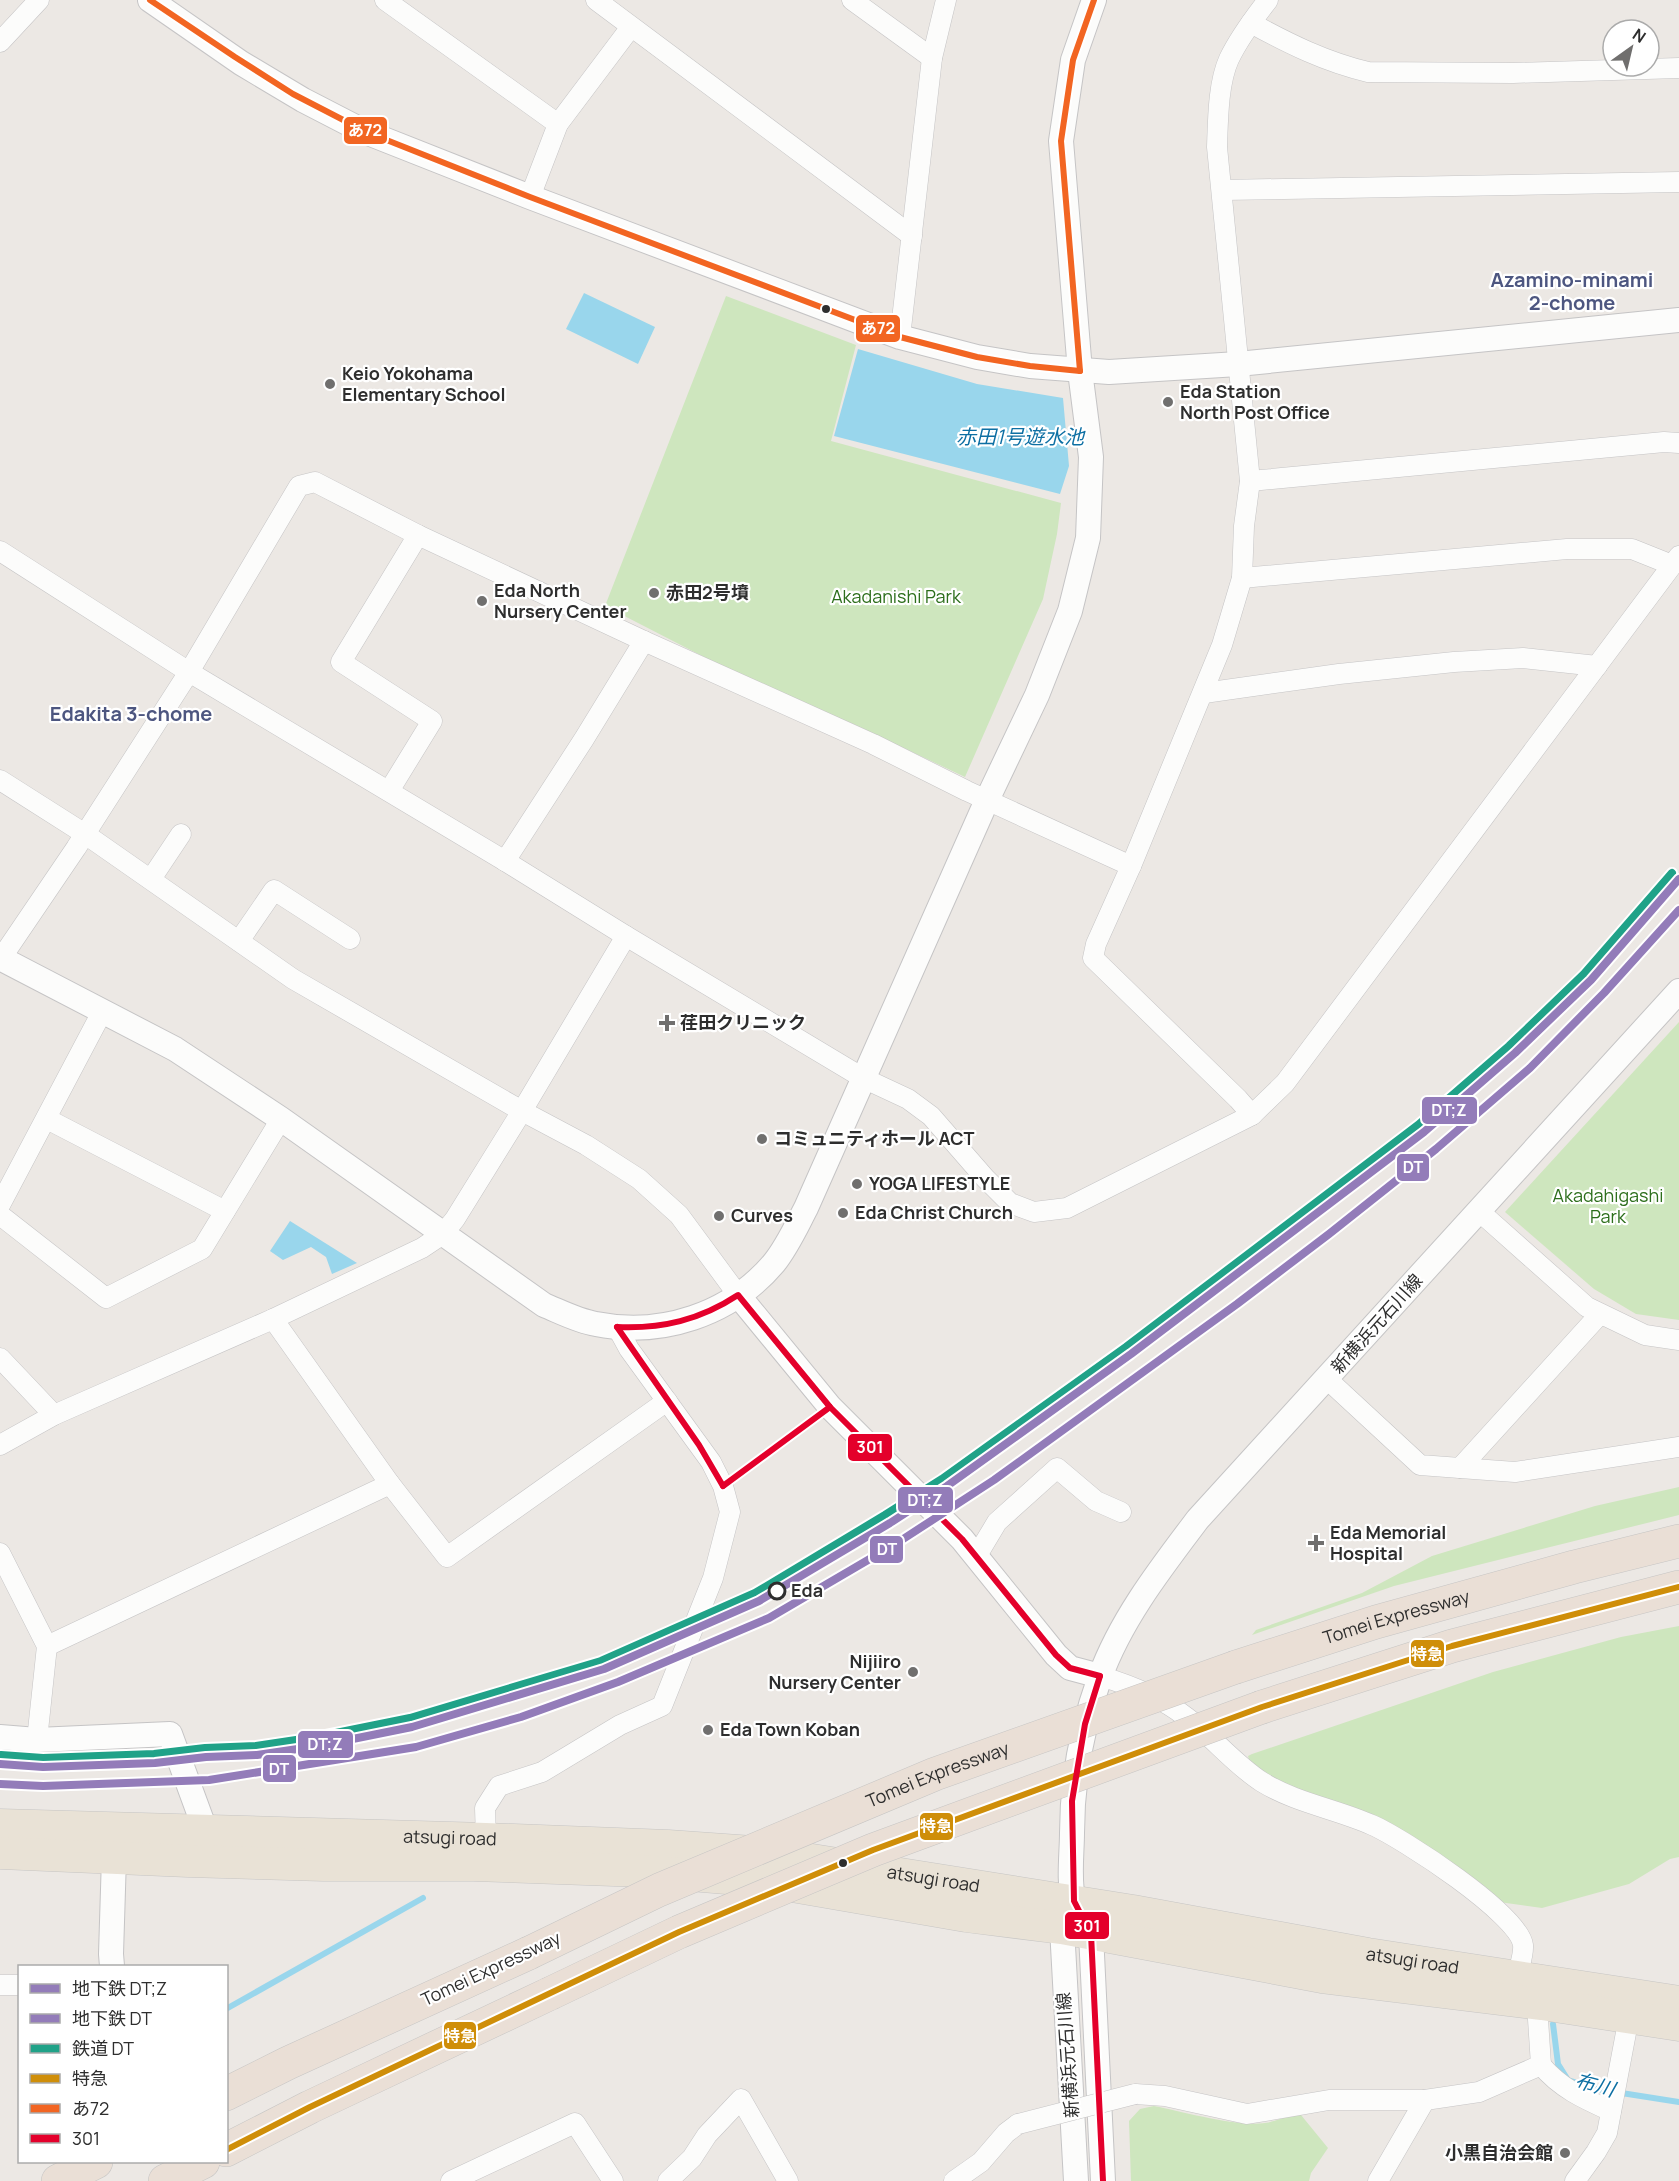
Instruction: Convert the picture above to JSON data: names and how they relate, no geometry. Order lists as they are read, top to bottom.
{
  "streets": {
    "highway": ["Tomei Expressway", "atsugi road"],
    "street": ["新横浜元石川線"]
  },
  "crossings": [
    ["新横浜元石川線", "atsugi road"]
  ],
  "districts": ["Azamino-minami 2-chome", "Edakita 3-chome"],
  "water": ["赤田1号遊水池", "布川"],
  "parks": ["Akadanishi Park", "Akadahigashi Park"],
  "places": {
    "other": [
      "Keio Yokohama Elementary School",
      "Eda Station North Post Office",
      "赤田2号墳",
      "Eda North Nursery Center",
      "コミュニティホール ACT",
      "YOGA LIFESTYLE",
      "Eda Christ Church",
      "Curves",
      "Eda",
      "Nijiiro Nursery Center",
      "Eda Town Koban",
      "小黒自治会館"
    ],
    "health": ["荏田クリニック", "Eda Memorial Hospital"]
  },
  "lines": [
    "transit line あ72",
    "rail line DT",
    "metro line DT;Z",
    "metro line DT",
    "transit line 301",
    "transit line 特急"
  ],
  "legend": [
    "地下鉄 DT;Z",
    "地下鉄 DT",
    "鉄道 DT",
    "特急",
    "あ72",
    "301"
  ],
  "north": "top right"
}
